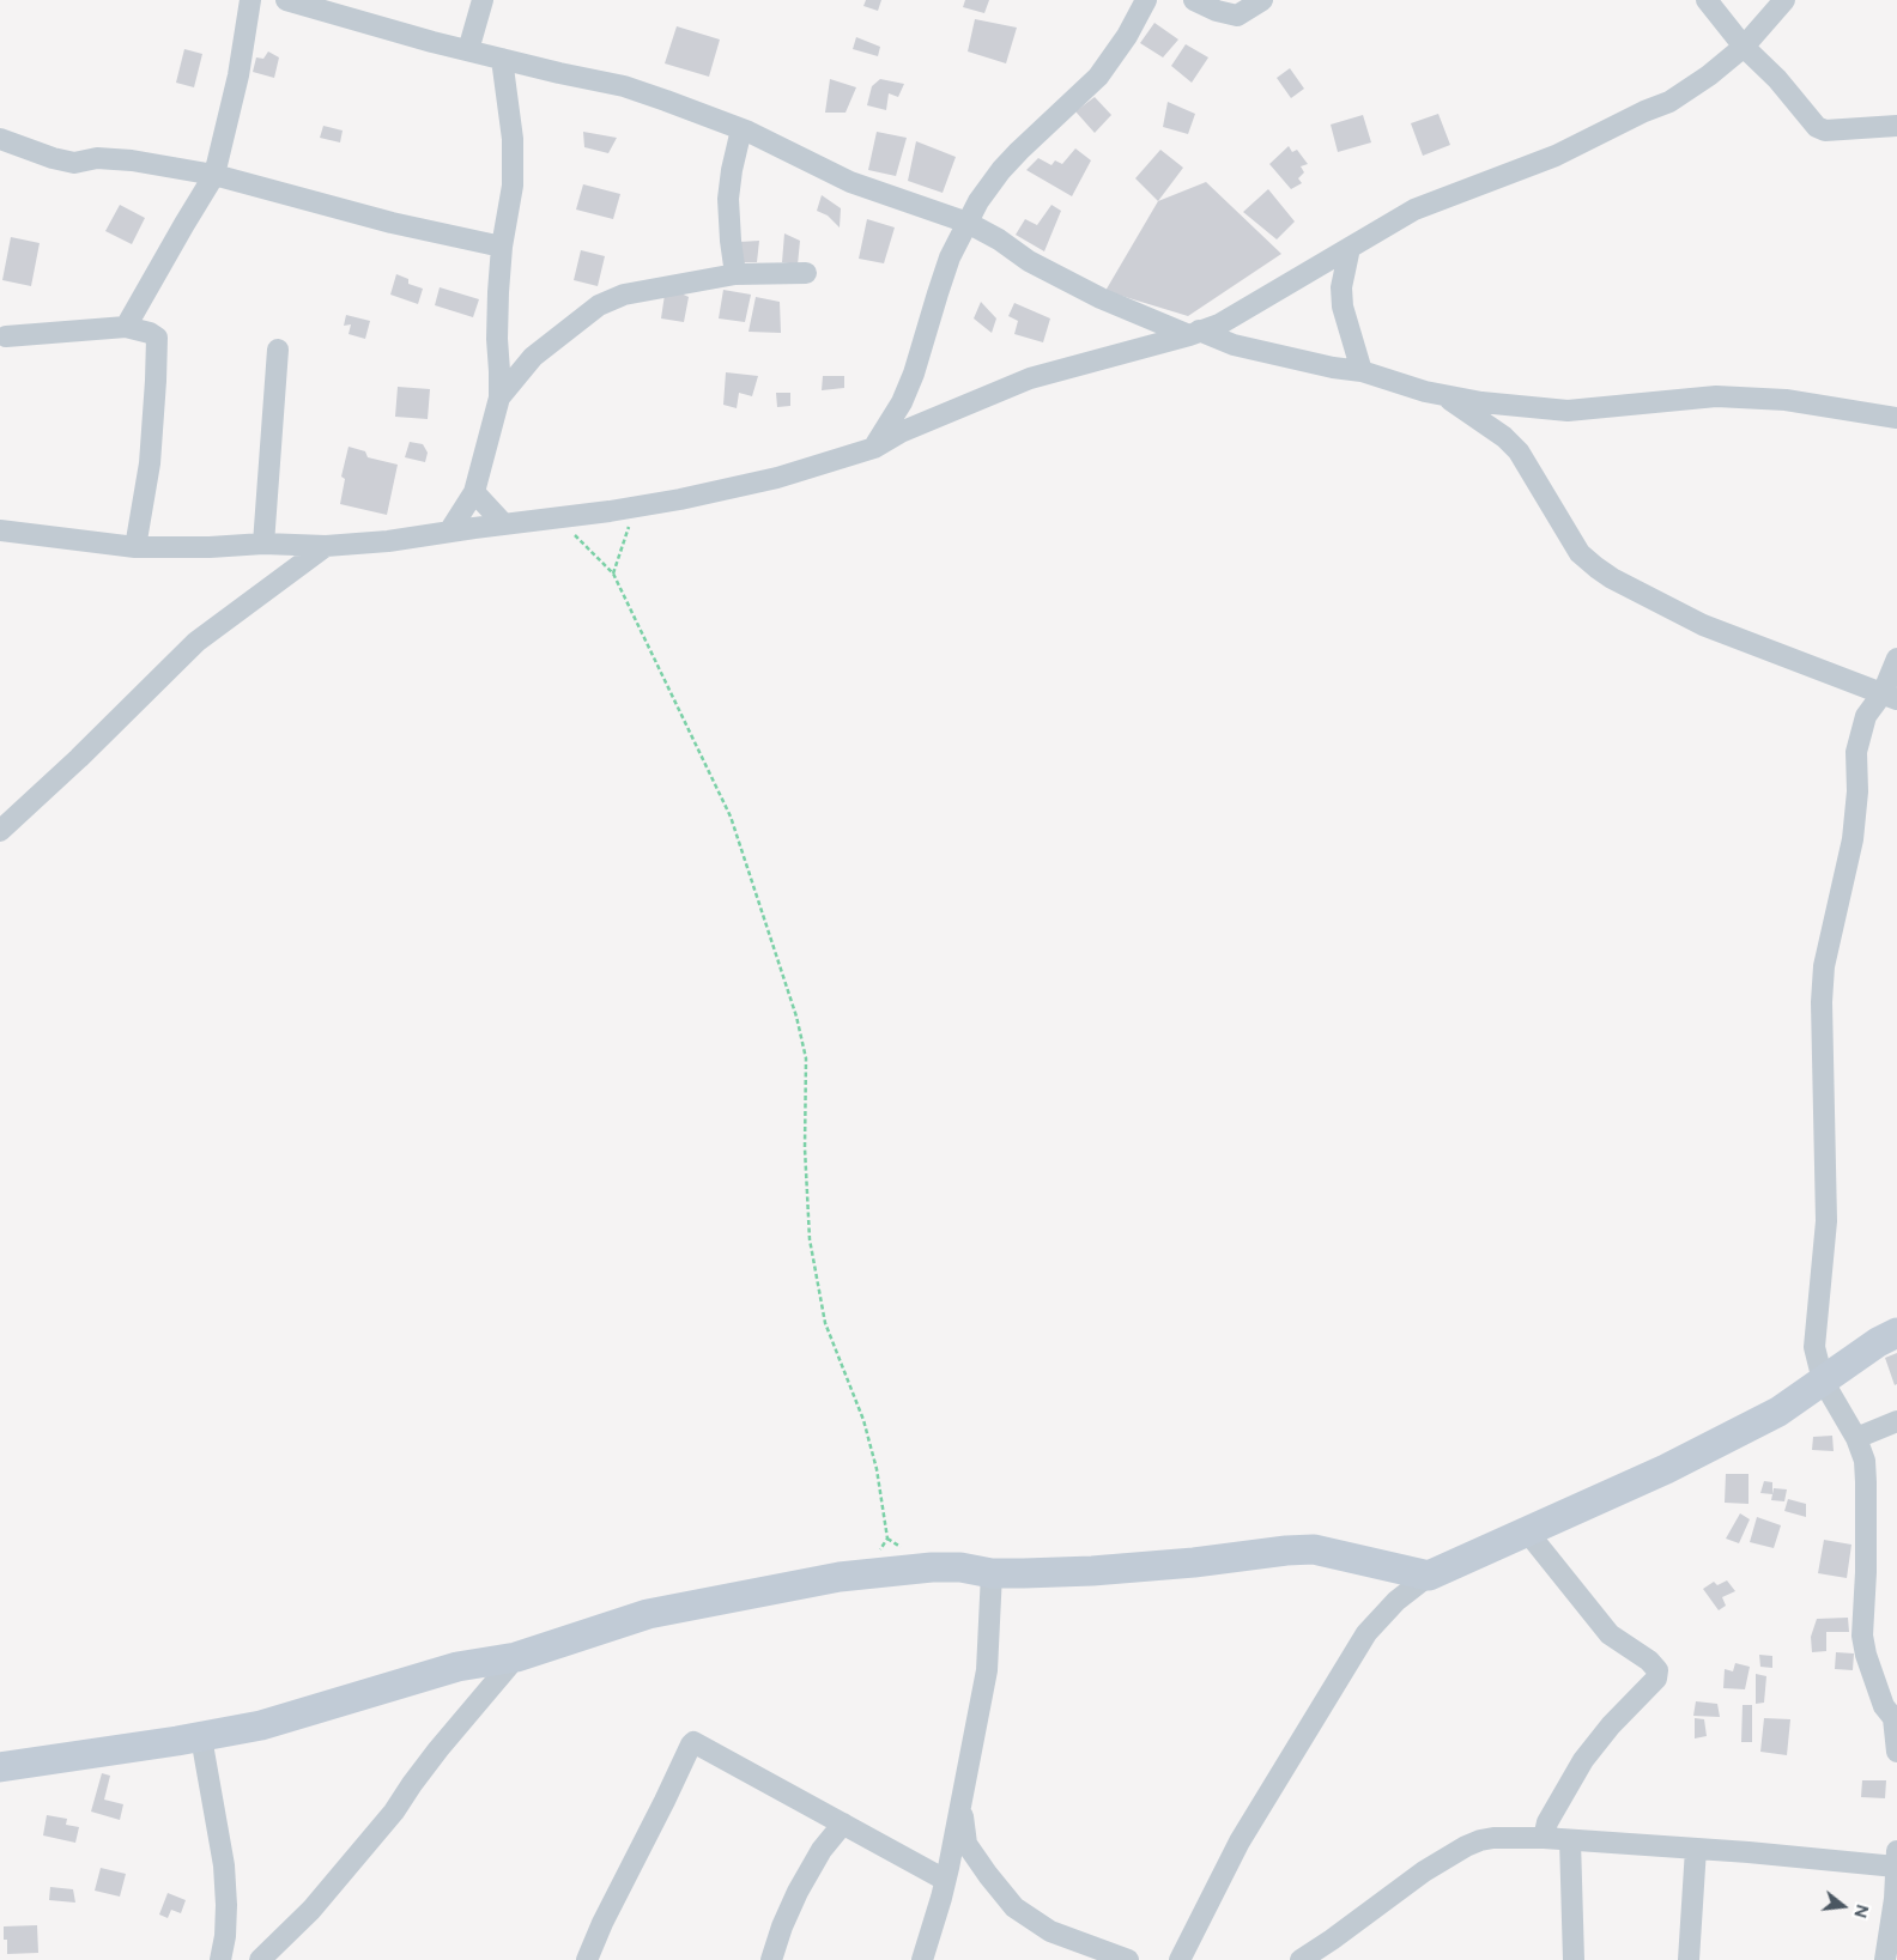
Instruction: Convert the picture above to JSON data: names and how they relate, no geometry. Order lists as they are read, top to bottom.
{
  "north": "right"
}
